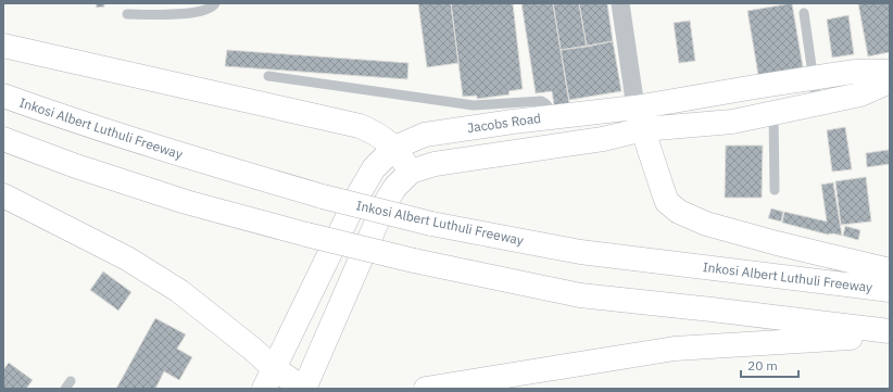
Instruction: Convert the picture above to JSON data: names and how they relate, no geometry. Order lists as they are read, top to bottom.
{
  "streets": {
    "main road": ["Jacobs Road", "Inkosi Albert Luthuli Freeway"]
  },
  "scale_bar": "20 m"
}
